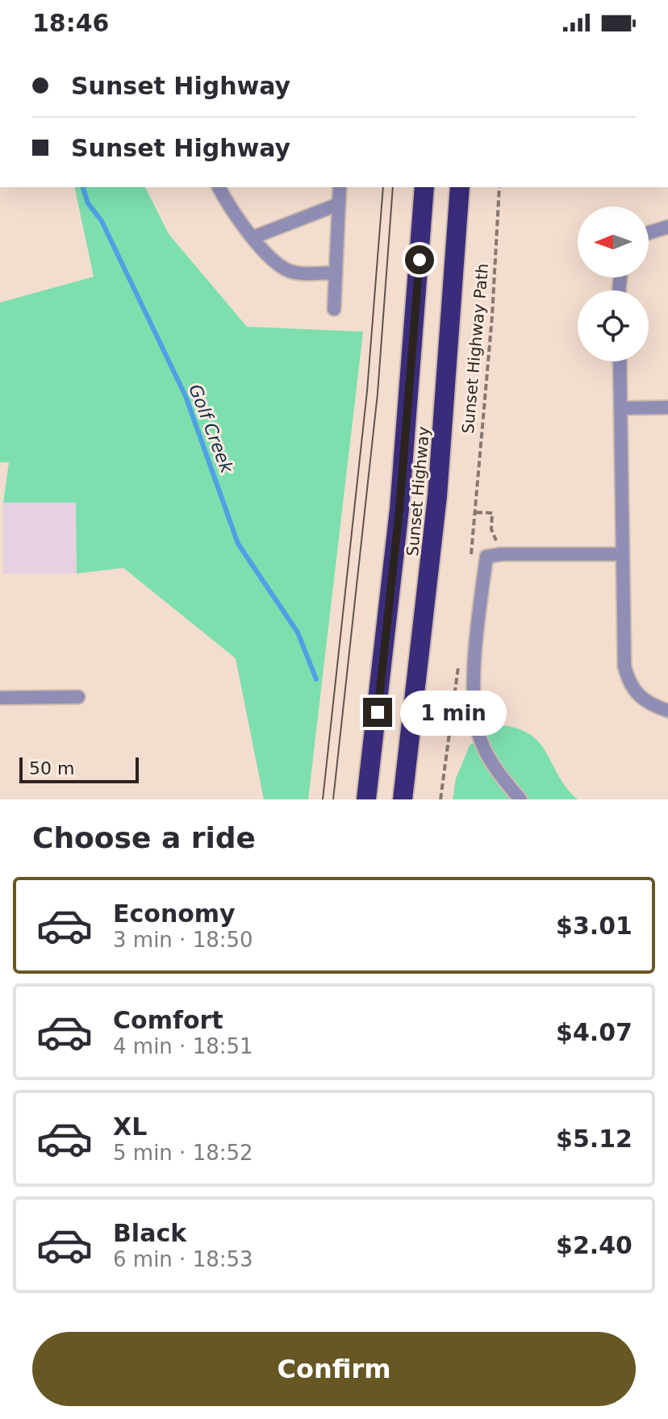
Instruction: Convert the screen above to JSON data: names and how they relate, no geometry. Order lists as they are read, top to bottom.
{
  "streets": {
    "highway": ["Sunset Highway"],
    "path": ["Sunset Highway Path"]
  },
  "water": ["Golf Creek"],
  "scale_bar": "50 m",
  "north": "left",
  "page": {
    "status": "18:46",
    "banner": ["Sunset Highway", "Sunset Highway"],
    "bubble": "1 min",
    "scale": "50 m",
    "heading": "Choose a ride",
    "list": [
      {
        "name": "Economy",
        "note": "3 min · 18:50",
        "value": "$3.01"
      },
      {
        "name": "Comfort",
        "note": "4 min · 18:51",
        "value": "$4.07"
      },
      {
        "name": "XL",
        "note": "5 min · 18:52",
        "value": "$5.12"
      },
      {
        "name": "Black",
        "note": "6 min · 18:53",
        "value": "$2.40"
      }
    ],
    "buttons": "Confirm"
  }
}
